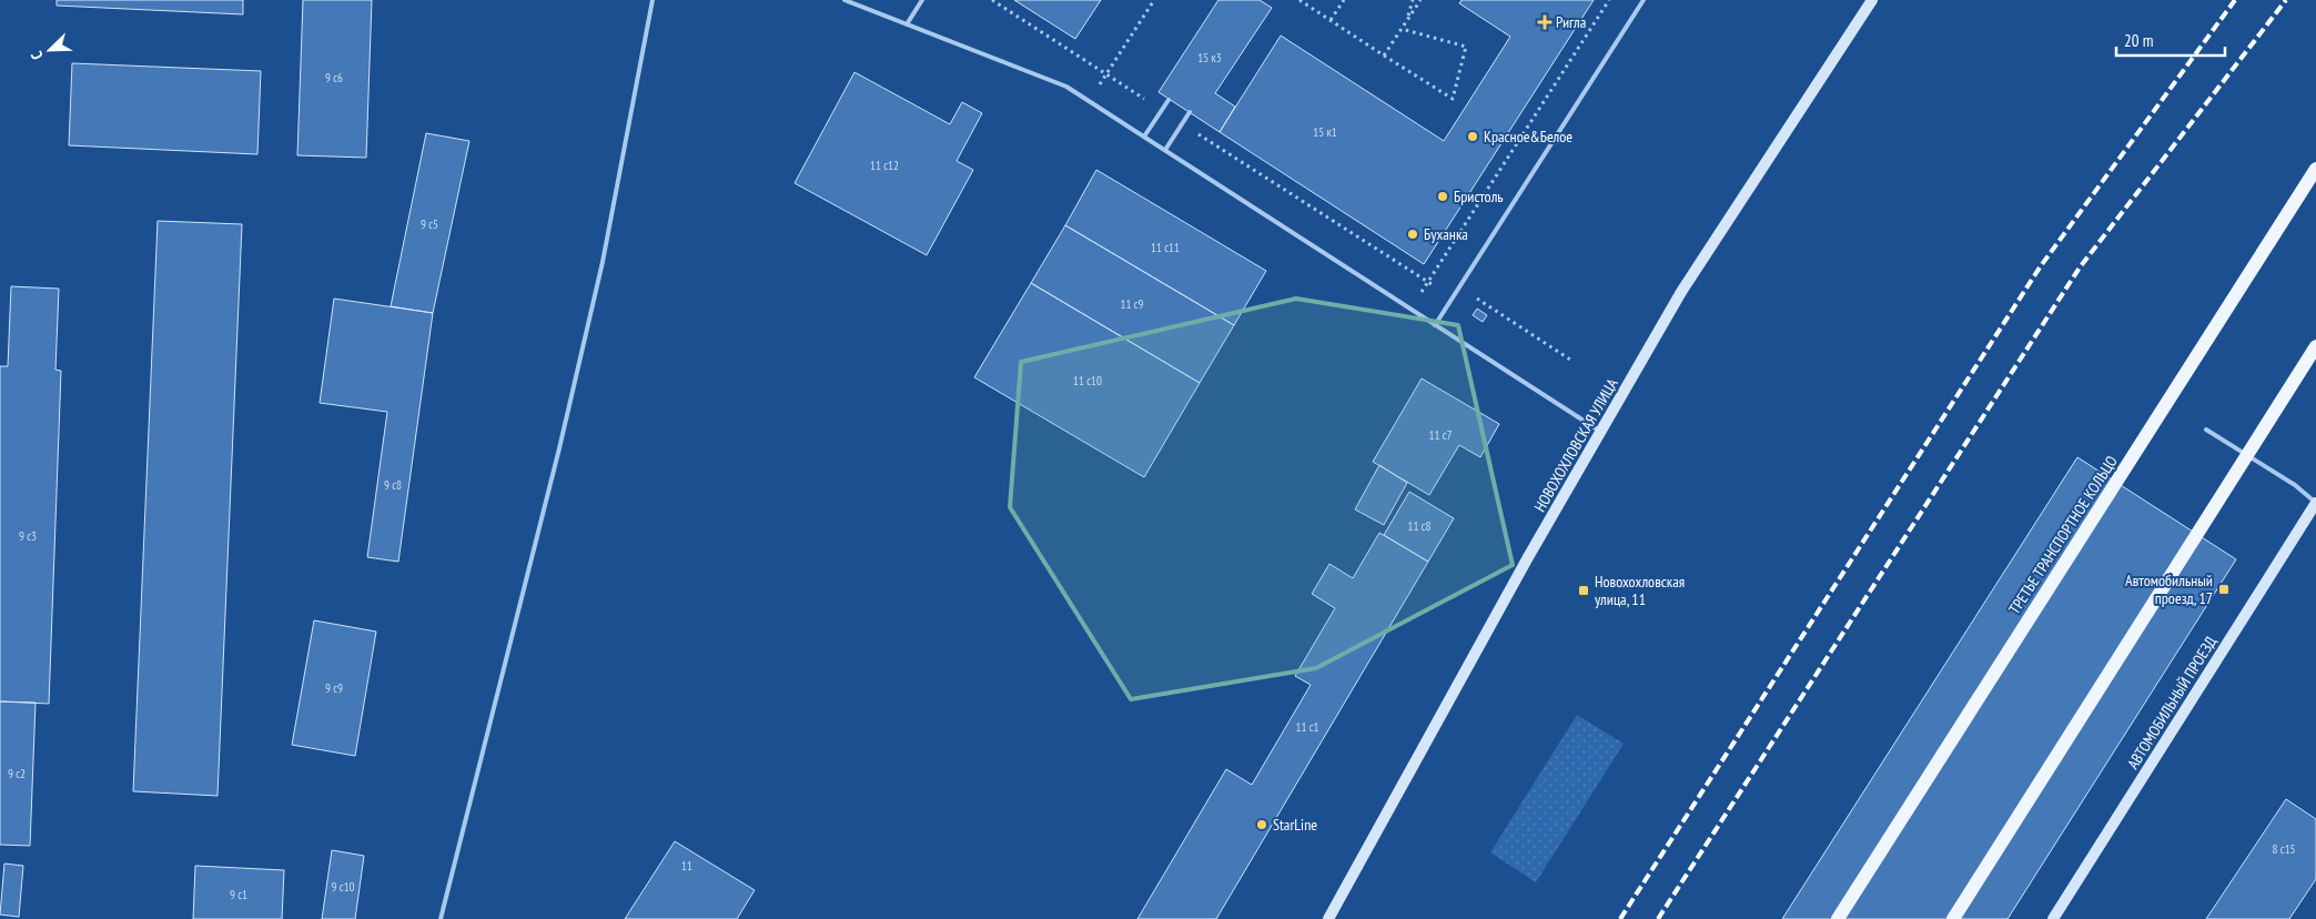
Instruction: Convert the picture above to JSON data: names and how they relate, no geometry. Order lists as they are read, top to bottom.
{
  "streets": {
    "main road": ["ТРЕТЬЕ ТРАНСПОРТНОЕ КОЛЬЦО"],
    "street": ["НОВОХОХЛОВСКАЯ УЛИЦА", "АВТОМОБИЛЬНЫЙ ПРОЕЗД"]
  },
  "places": {
    "health": ["Ригла"],
    "other": [
      "Красное&Белое",
      "Бристоль",
      "Буханка",
      "StarLine"
    ],
    "transit": ["Автомобильный проезд, 17", "Новохохловская улица, 11"]
  },
  "house_numbers": [
    "15 к3",
    "9 с6",
    "15 к1",
    "11 с12",
    "9 с5",
    "11 с11",
    "11 с9",
    "11 с10",
    "11 с7",
    "9 с8",
    "11 с8",
    "9 с3",
    "9 с9",
    "11 с1",
    "9 с2",
    "8 с15",
    "11",
    "9 с10",
    "9 с1"
  ],
  "scale_bar": "20 m",
  "north": "bottom left"
}
